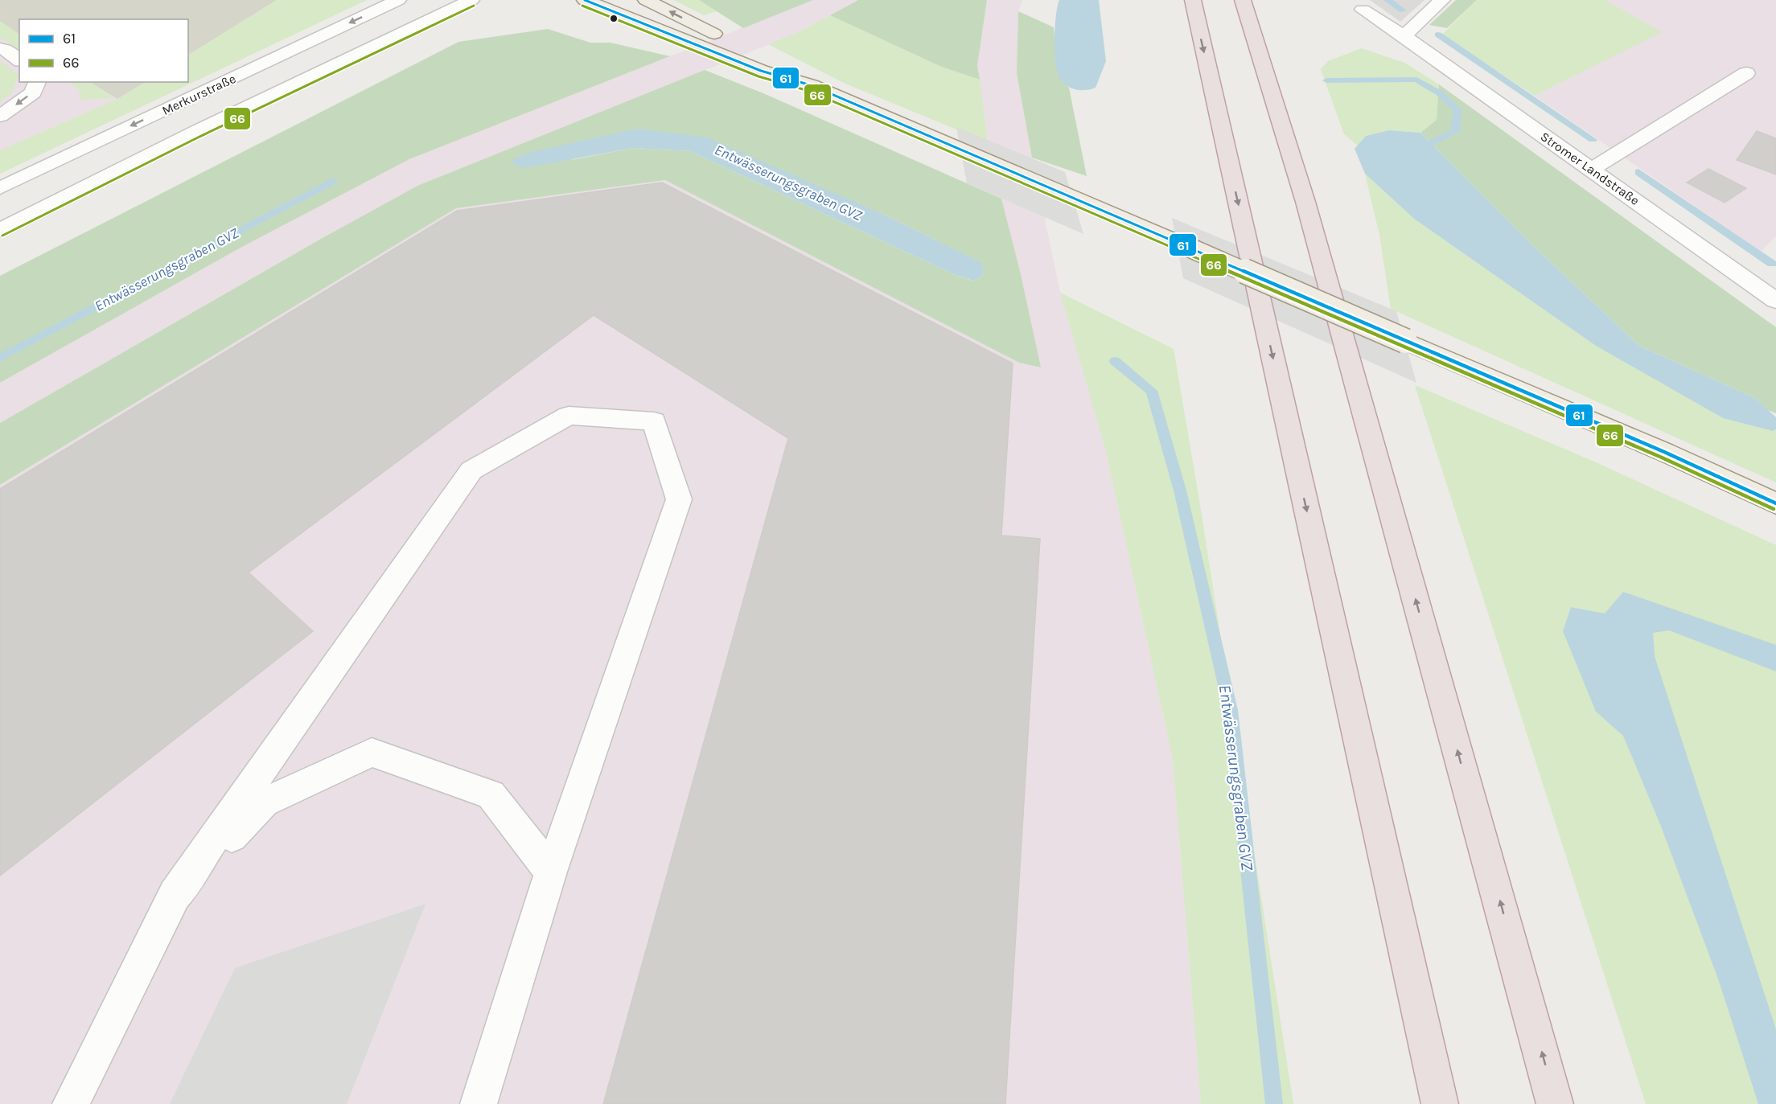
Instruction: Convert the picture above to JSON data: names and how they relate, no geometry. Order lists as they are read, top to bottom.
{
  "streets": {
    "street": ["Merkurstraße", "Stromer Landstraße"]
  },
  "water": ["Entwässerungsgraben GVZ"],
  "lines": ["transit line 61", "transit line 66"],
  "legend": ["61", "66"]
}
